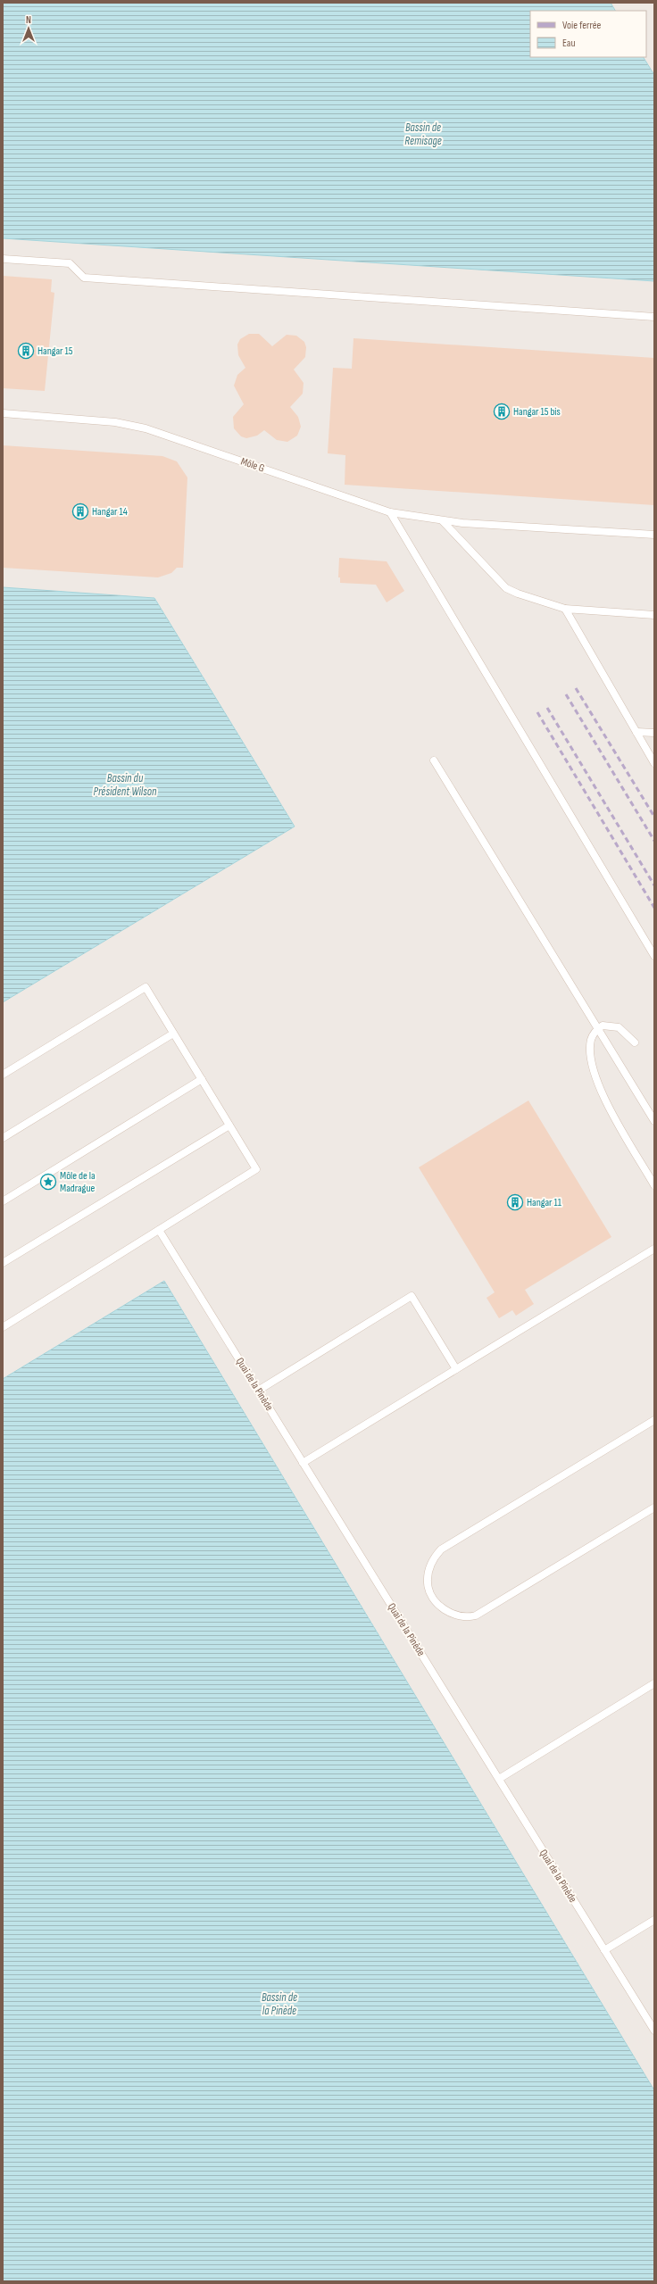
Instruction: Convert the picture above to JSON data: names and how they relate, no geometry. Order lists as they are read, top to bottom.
{
  "streets": {
    "lane": ["Môle G", "Quai de la Pinède"]
  },
  "water": ["Bassin de Remisage", "Bassin du Président Wilson", "Bassin de la Pinède"],
  "places": {
    "building": [
      "Hangar 15",
      "Hangar 15 bis",
      "Hangar 14",
      "Hangar 11"
    ],
    "place": ["Môle de la Madrague"]
  },
  "legend": ["Voie ferrée", "Eau"],
  "north": "top"
}
